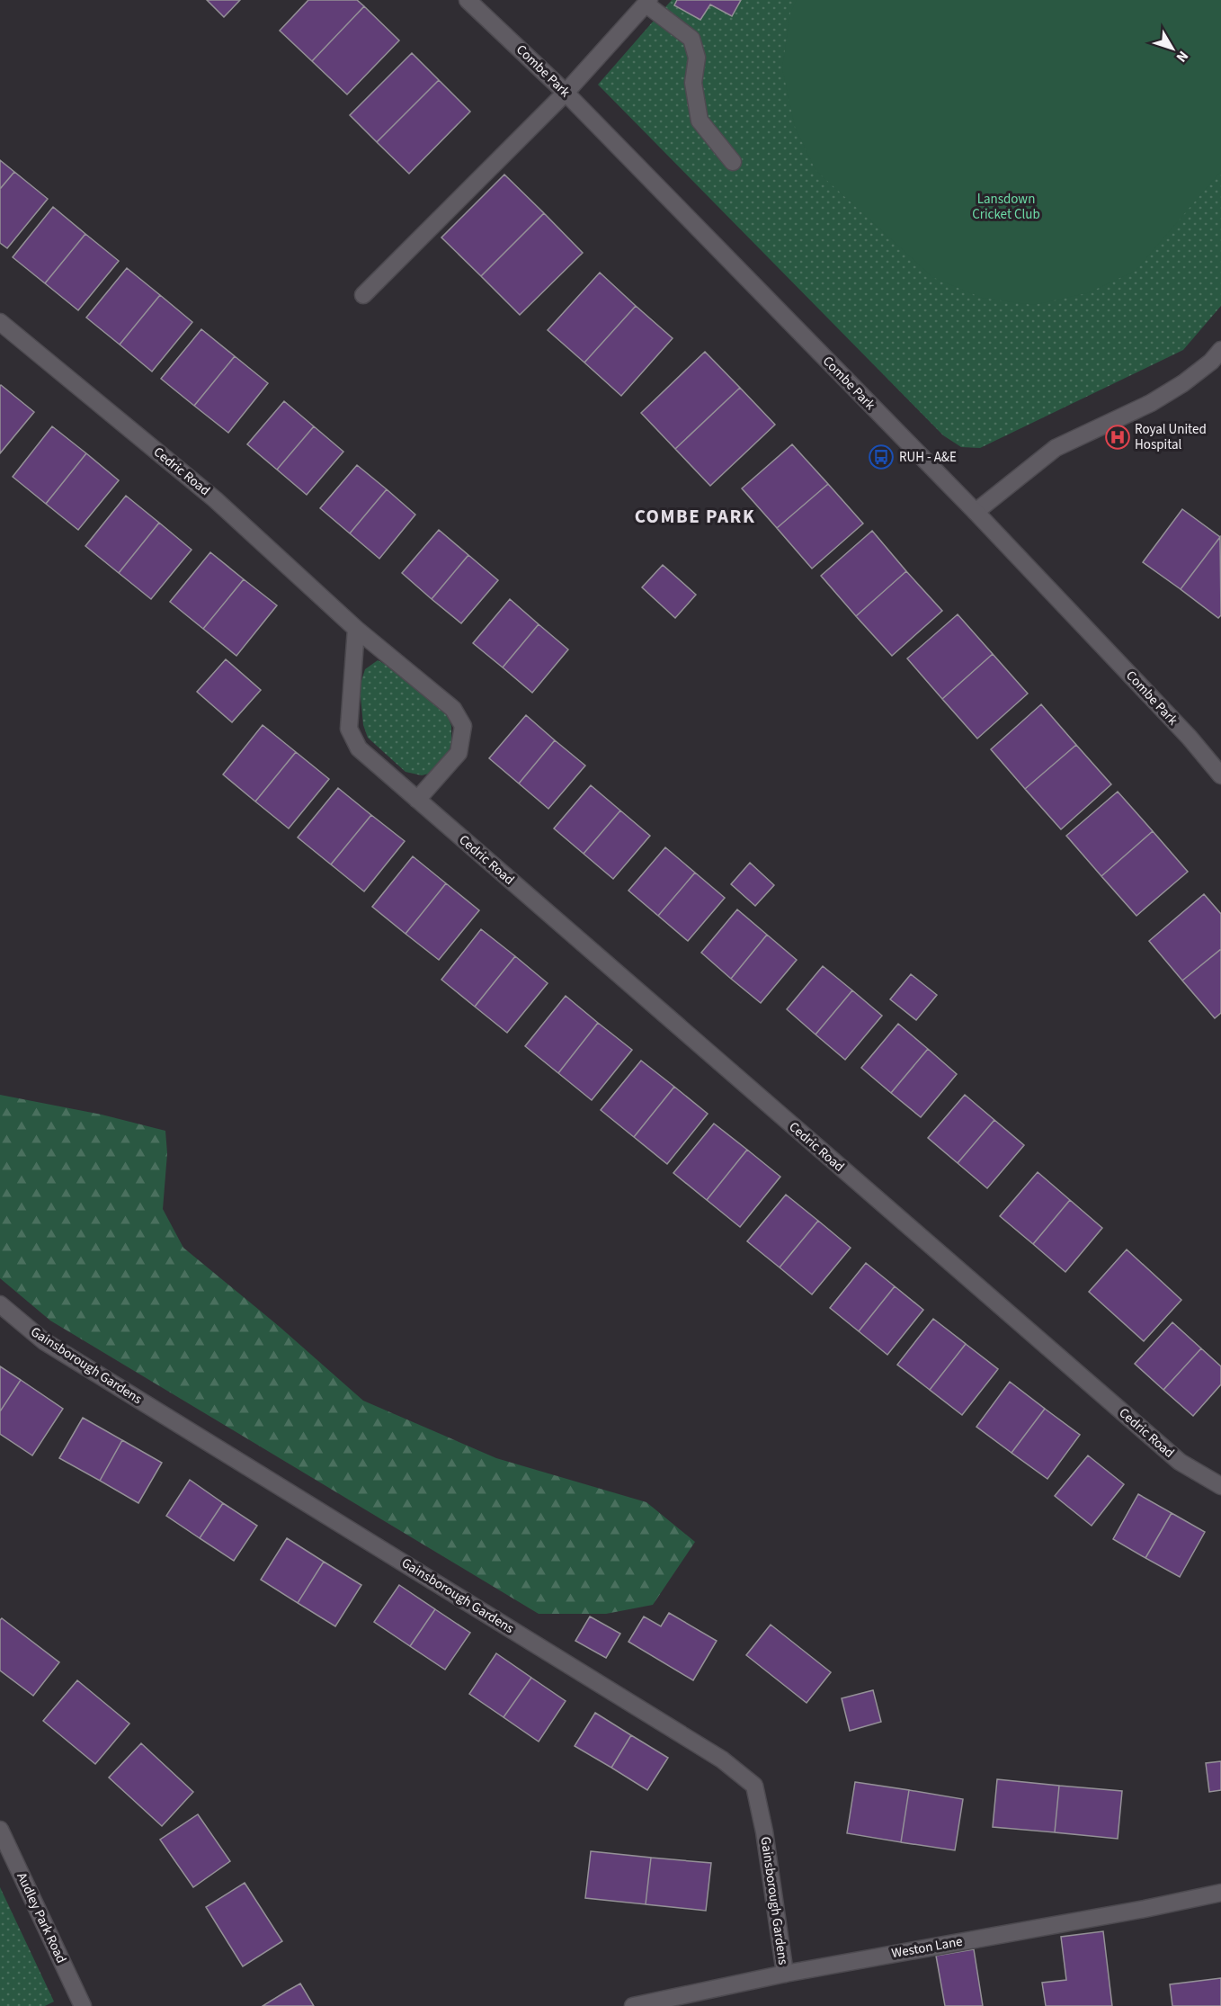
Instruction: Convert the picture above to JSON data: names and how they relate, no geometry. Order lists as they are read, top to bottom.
{
  "streets": {
    "street": [
      "Combe Park",
      "Cedric Road",
      "Gainsborough Gardens",
      "Audley Park Road",
      "Weston Lane"
    ]
  },
  "crossings": [
    ["Gainsborough Gardens", "Weston Lane"]
  ],
  "districts": ["COMBE PARK"],
  "parks": ["Lansdown Cricket Club"],
  "places": {
    "hospital": ["Royal United Hospital"],
    "bus stop": ["RUH - A&E"]
  },
  "north": "bottom right"
}
